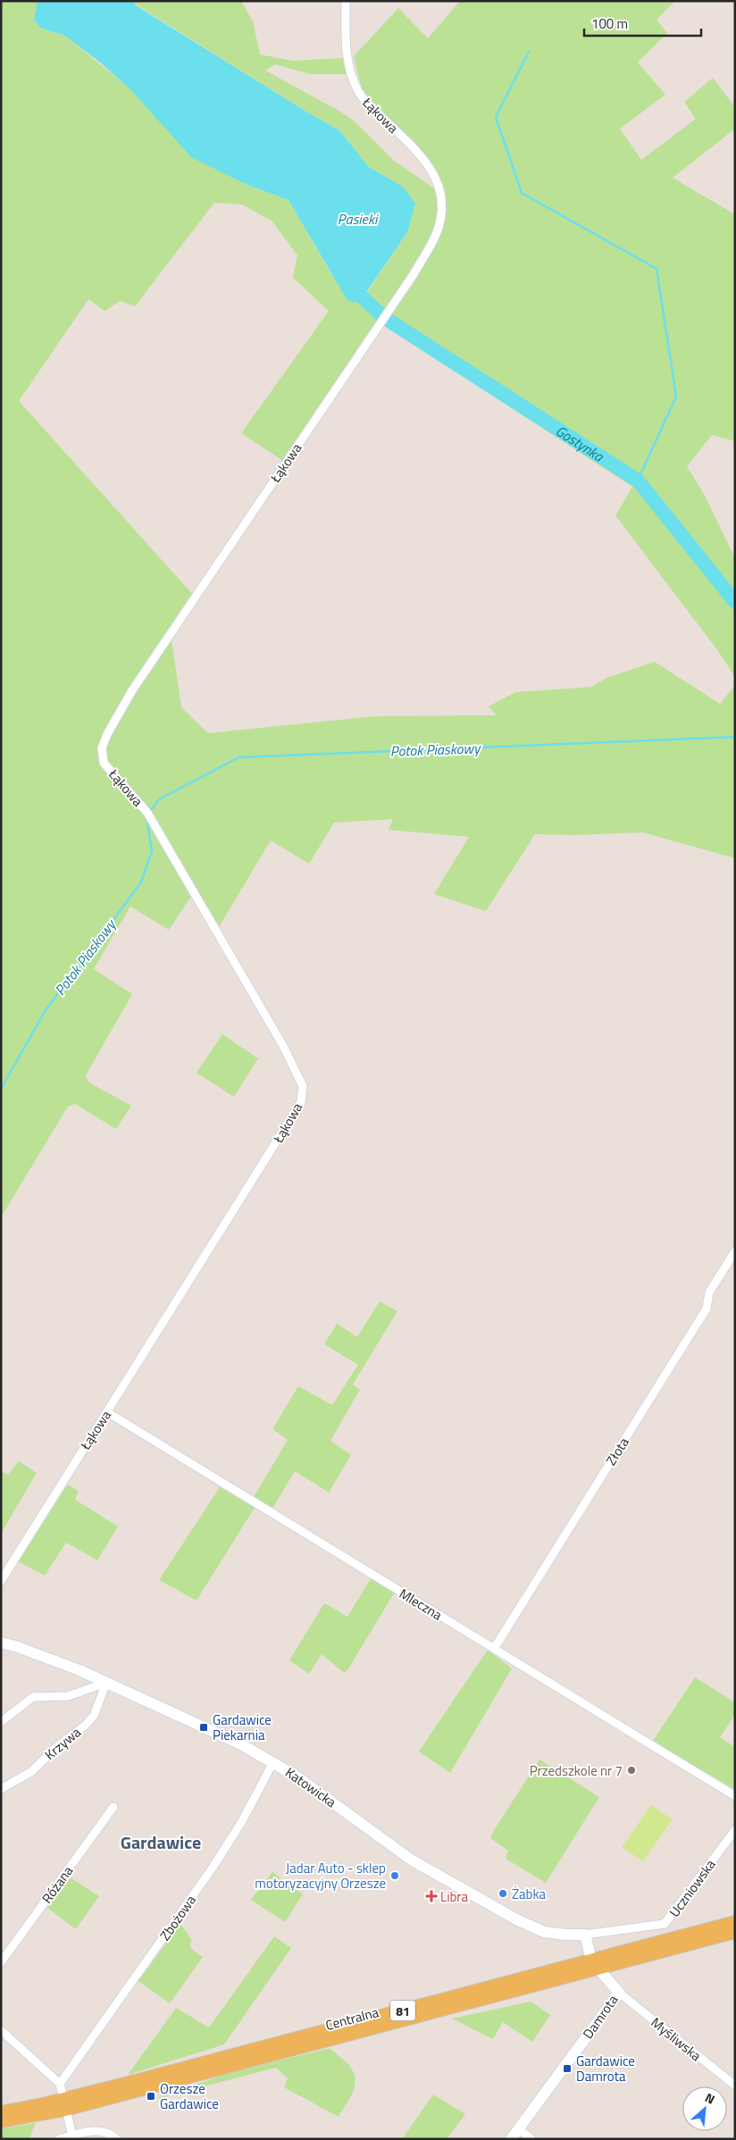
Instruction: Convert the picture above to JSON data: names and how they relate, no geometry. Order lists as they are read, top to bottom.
{
  "streets": {
    "main road": ["81", "Centralna"],
    "street": [
      "Łąkowa",
      "Złota",
      "Mleczna",
      "Krzywa",
      "Katowicka",
      "Różana",
      "Uczniowska",
      "Zbożowa",
      "Damrota",
      "Myśliwska"
    ]
  },
  "crossings": [
    ["Łąkowa", "Mleczna"],
    ["Złota", "Mleczna"],
    ["Krzywa", "Katowicka"],
    ["Katowicka", "Uczniowska"],
    ["Katowicka", "Zbożowa"],
    ["Damrota", "Centralna"],
    ["Damrota", "Myśliwska"]
  ],
  "districts": ["Gardawice"],
  "water": ["Pasieki", "Gostynka", "Potok Piaskowy"],
  "places": {
    "transit": ["Gardawice Piekarnia", "Gardawice Damrota", "Orzesze Gardawice"],
    "other": ["Przedszkole nr 7", "Jadar Auto - sklep motoryzacyjny Orzesze", "Żabka"],
    "health": ["Libra"]
  },
  "scale_bar": "100 m",
  "north": "top right"
}
